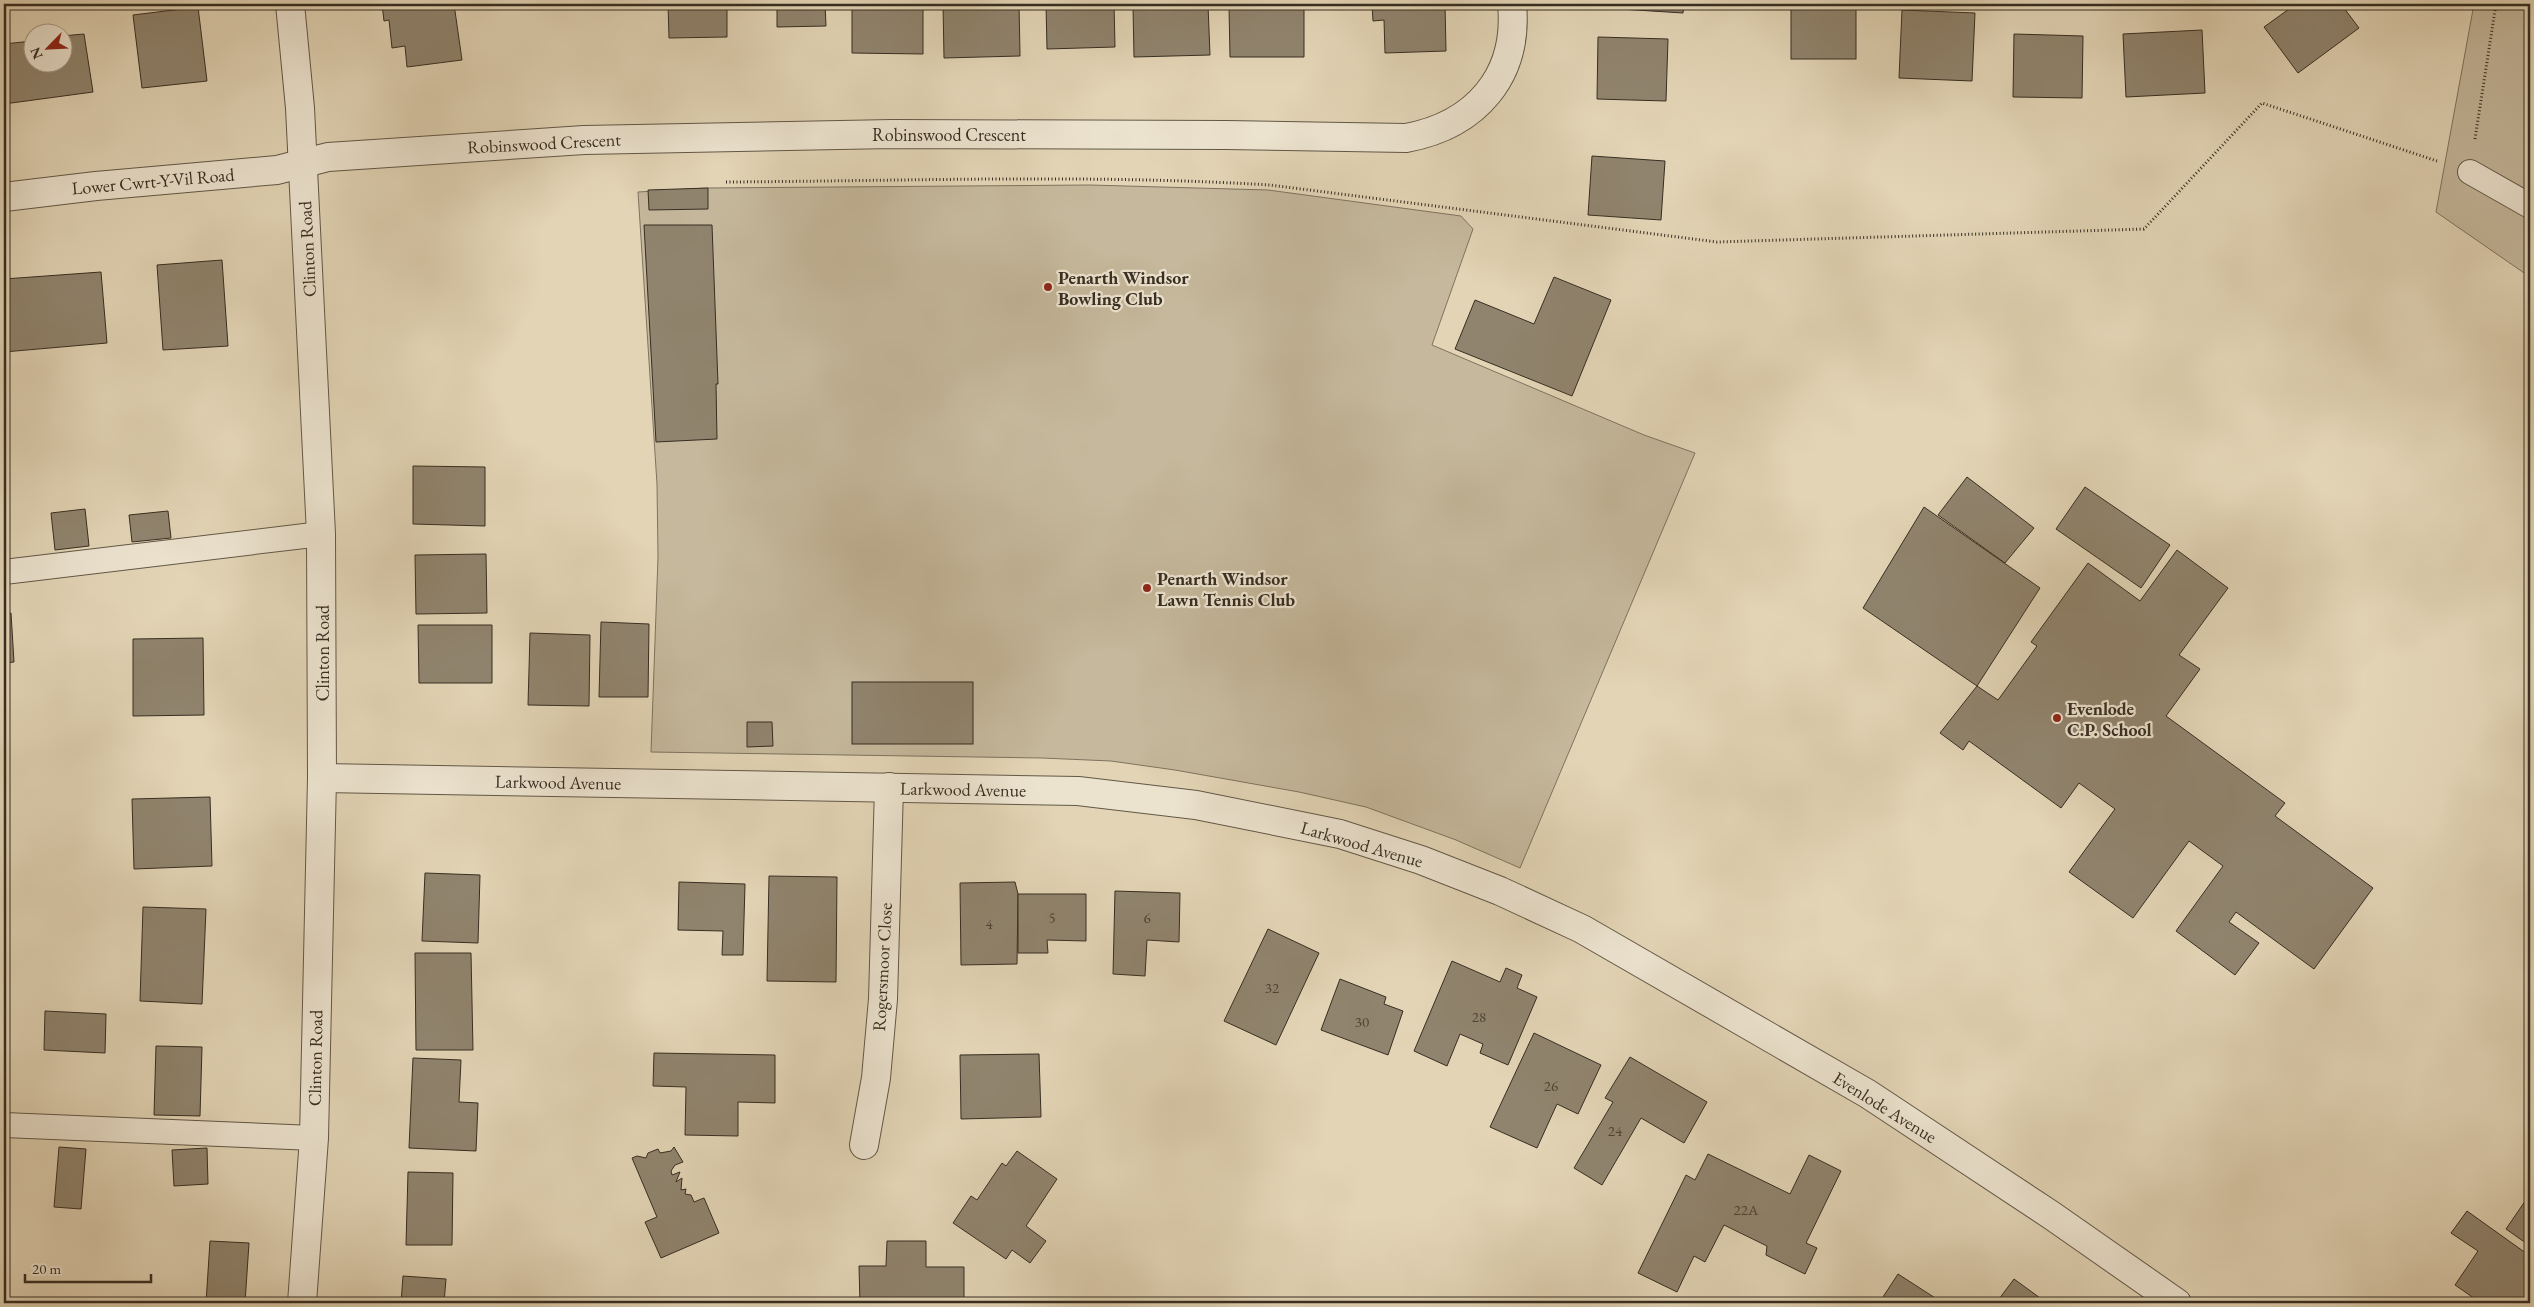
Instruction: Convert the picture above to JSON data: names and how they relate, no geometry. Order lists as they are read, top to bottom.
{
  "streets": {
    "street": [
      "Robinswood Crescent",
      "Lower Cwrt-Y-Vil Road",
      "Clinton Road",
      "Larkwood Avenue",
      "Rogersmoor Close",
      "Evenlode Avenue"
    ]
  },
  "crossings": [
    ["Robinswood Crescent", "Lower Cwrt-Y-Vil Road"],
    ["Robinswood Crescent", "Clinton Road"],
    ["Lower Cwrt-Y-Vil Road", "Clinton Road"],
    ["Clinton Road", "Larkwood Avenue"],
    ["Larkwood Avenue", "Rogersmoor Close"],
    ["Larkwood Avenue", "Evenlode Avenue"]
  ],
  "places": ["Penarth Windsor Bowling Club", "Penarth Windsor Lawn Tennis Club", "Evenlode C.P. School"],
  "house_numbers": [
    "5",
    "6",
    "4",
    "32",
    "28",
    "30",
    "26",
    "24",
    "22A"
  ],
  "scale_bar": "20 m",
  "north": "bottom left"
}
